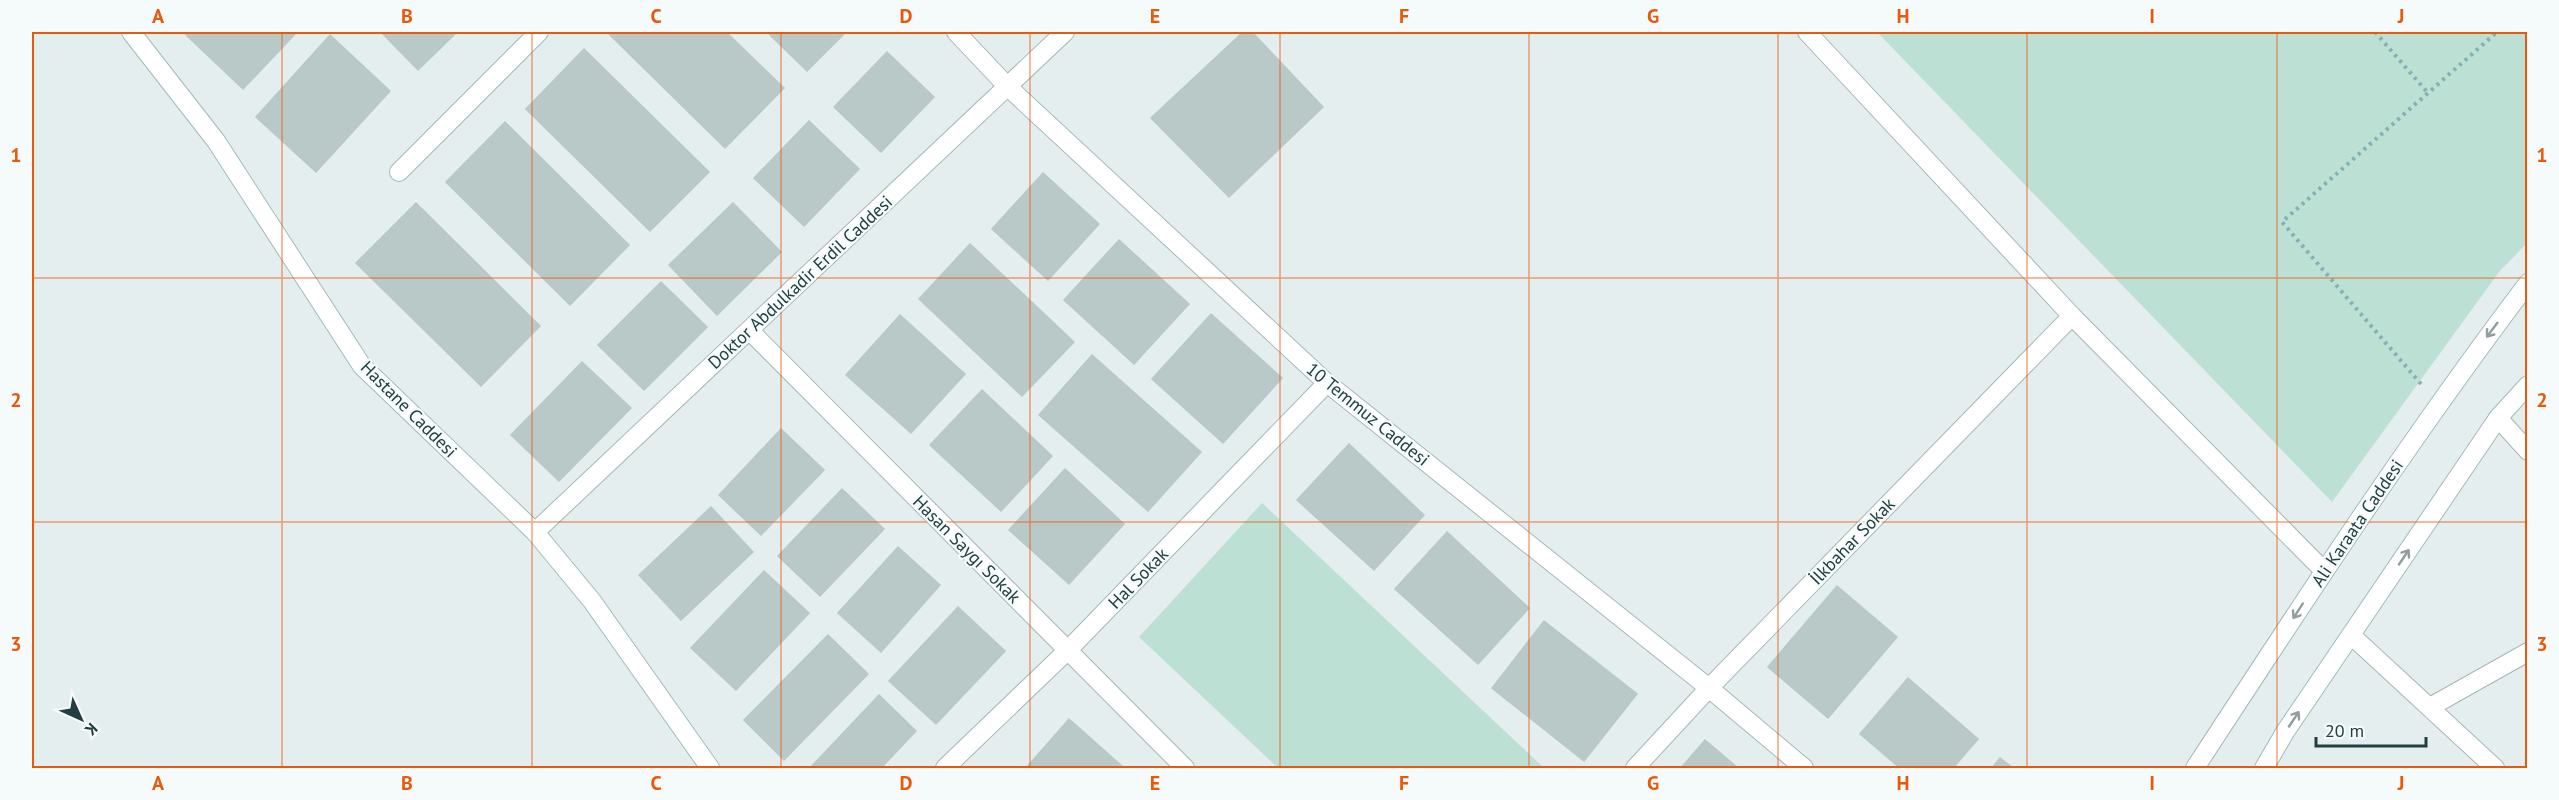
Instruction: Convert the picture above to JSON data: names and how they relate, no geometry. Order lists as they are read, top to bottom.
{
  "streets": {
    "street": [
      "Doktor Abdulkadir Erdil Caddesi",
      "Hastane Caddesi",
      "10 Temmuz Caddesi",
      "Ali Karaata Caddesi",
      "İlkbahar Sokak",
      "Hasan Saygı Sokak",
      "Hal Sokak"
    ]
  },
  "crossings": [
    ["Doktor Abdulkadir Erdil Caddesi", "Hastane Caddesi"],
    ["Doktor Abdulkadir Erdil Caddesi", "10 Temmuz Caddesi"],
    ["Doktor Abdulkadir Erdil Caddesi", "Hasan Saygı Sokak"],
    ["10 Temmuz Caddesi", "İlkbahar Sokak"],
    ["10 Temmuz Caddesi", "Hal Sokak"],
    ["Hasan Saygı Sokak", "Hal Sokak"]
  ],
  "scale_bar": "20 m",
  "north": "bottom right",
  "grid": {
    "columns": [
      "A",
      "B",
      "C",
      "D",
      "E",
      "F",
      "G",
      "H",
      "I",
      "J"
    ],
    "rows": ["1", "2", "3"]
  }
}
